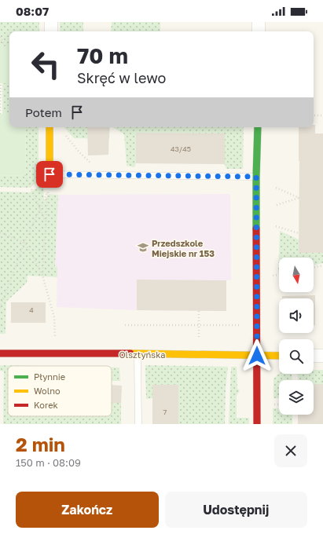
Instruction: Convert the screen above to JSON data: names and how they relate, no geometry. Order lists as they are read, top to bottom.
{
  "streets": {
    "street": ["Olsztyńska"]
  },
  "places": {
    "school or university": ["Przedszkole Miejskie nr 153"]
  },
  "house_numbers": ["43/45", "4", "7"],
  "legend": ["Płynnie", "Wolno", "Korek"],
  "north": "bottom",
  "page": {
    "status": "08:07",
    "turn": ["70 m", "Skręć w lewo"],
    "then": "Potem",
    "heading": ["2 min", "150 m · 08:09"],
    "buttons": ["Zakończ", "Udostępnij"]
  }
}
